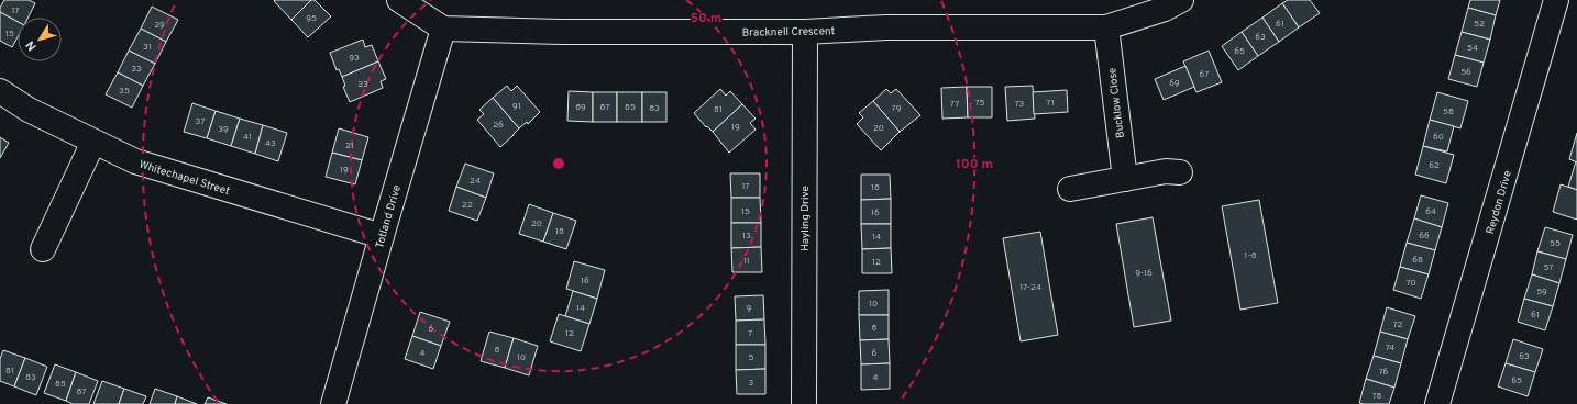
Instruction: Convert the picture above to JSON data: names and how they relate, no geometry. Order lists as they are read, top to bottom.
{
  "streets": {
    "street": [
      "Bracknell Crescent",
      "Bucklow Close",
      "Whitechapel Street",
      "Reydon Drive",
      "Totland Drive",
      "Hayling Drive"
    ]
  },
  "crossings": [
    ["Bracknell Crescent", "Bucklow Close"],
    ["Bracknell Crescent", "Totland Drive"],
    ["Bracknell Crescent", "Hayling Drive"],
    ["Whitechapel Street", "Totland Drive"]
  ],
  "house_numbers": [
    "17",
    "95",
    "61",
    "52",
    "29",
    "15",
    "63",
    "31",
    "54",
    "65",
    "93",
    "33",
    "56",
    "67",
    "69",
    "23",
    "35",
    "75",
    "71",
    "77",
    "73",
    "91",
    "89",
    "87",
    "85",
    "83",
    "79",
    "81",
    "58",
    "37",
    "26",
    "19",
    "20",
    "39",
    "41",
    "60",
    "43",
    "21",
    "62",
    "19",
    "24",
    "17",
    "18",
    "22",
    "15",
    "64",
    "16",
    "20",
    "18",
    "13",
    "66",
    "14",
    "55",
    "1-8",
    "68",
    "11",
    "12",
    "57",
    "9-16",
    "16",
    "70",
    "17-24",
    "59",
    "10",
    "14",
    "9",
    "61",
    "72",
    "8",
    "6",
    "12",
    "7",
    "74",
    "8",
    "4",
    "6",
    "63",
    "10",
    "5",
    "81",
    "76",
    "83",
    "4",
    "65",
    "3",
    "85",
    "87",
    "78"
  ],
  "north": "bottom left",
  "rings": ["50 m", "100 m"]
}
